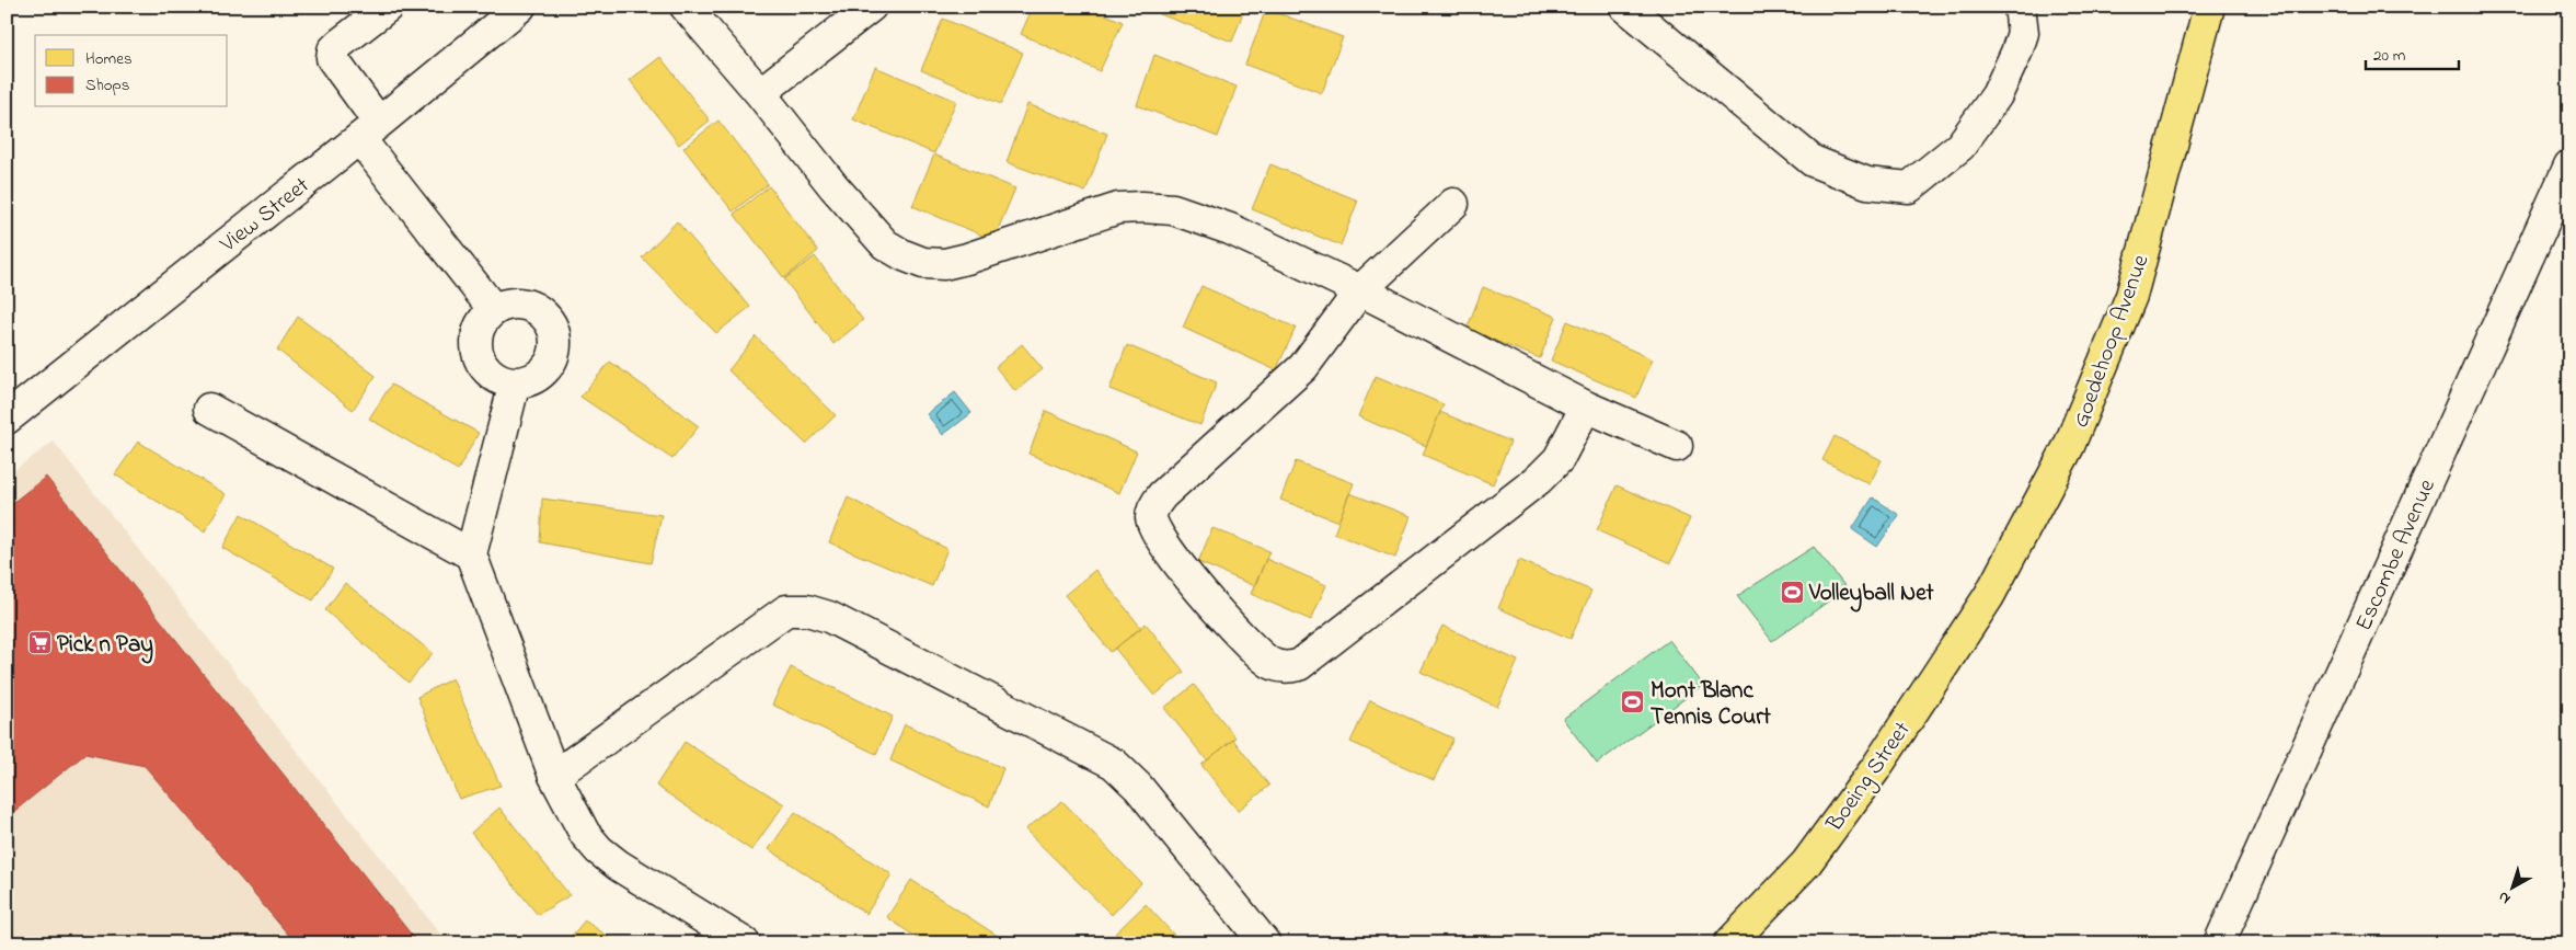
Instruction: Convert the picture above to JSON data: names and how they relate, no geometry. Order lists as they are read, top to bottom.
{
  "streets": {
    "main road": ["Goedehoop Avenue", "Boeing Street"],
    "street": ["View Street", "Escombe Avenue"]
  },
  "crossings": [
    ["Goedehoop Avenue", "Boeing Street"]
  ],
  "places": {
    "sports": ["Volleyball Net", "Mont Blanc Tennis Court"],
    "supermarket": ["Pick n Pay"]
  },
  "legend": ["Homes", "Shops"],
  "scale_bar": "20 m",
  "north": "bottom left"
}
